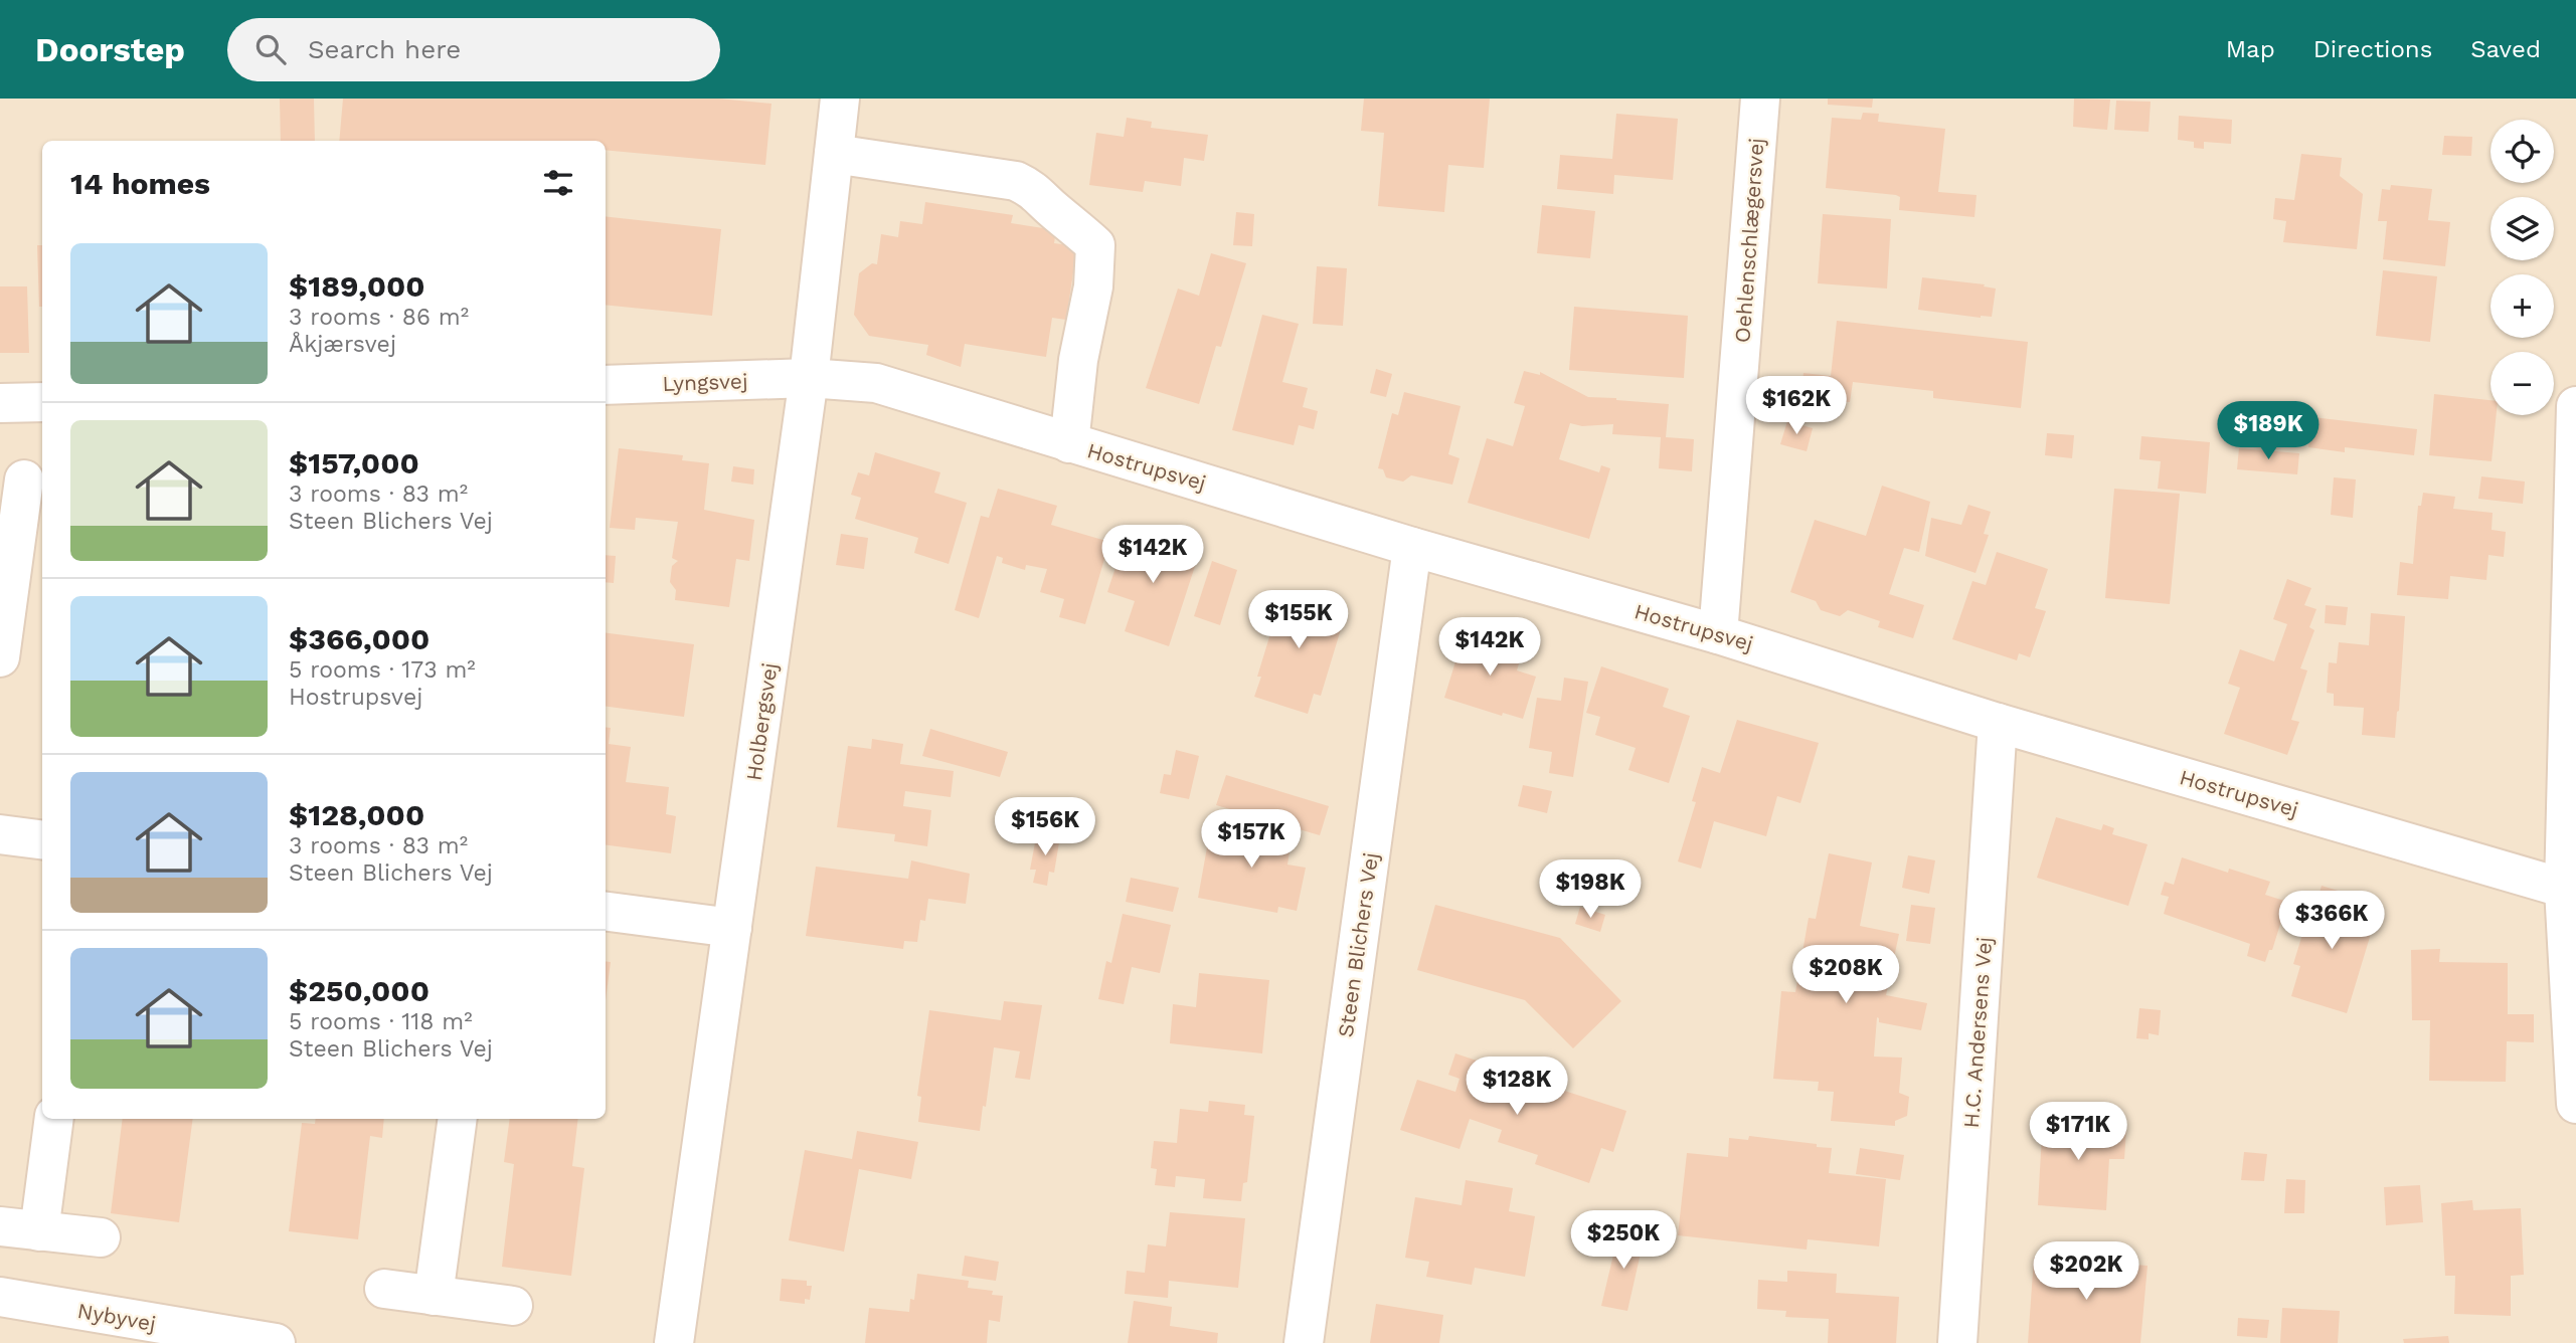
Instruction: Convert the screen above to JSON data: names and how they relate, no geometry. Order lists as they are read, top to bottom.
{
  "streets": {
    "street": [
      "Oehlenschlægersvej",
      "Lyngsvej",
      "Hostrupsvej",
      "Holbergsvej",
      "Steen Blichers Vej",
      "H.C. Andersens Vej",
      "Nybyvej"
    ]
  },
  "crossings": [
    ["Oehlenschlægersvej", "Hostrupsvej"],
    ["Lyngsvej", "Hostrupsvej"],
    ["Lyngsvej", "Holbergsvej"],
    ["Hostrupsvej", "Holbergsvej"],
    ["Hostrupsvej", "Steen Blichers Vej"],
    ["Hostrupsvej", "H.C. Andersens Vej"]
  ],
  "page": {
    "header": "Doorstep",
    "search": "Search here",
    "nav": ["Map", "Directions", "Saved"],
    "map_buttons": ["+", "−"],
    "heading": "14 homes",
    "list": [
      {
        "name": "$189,000",
        "note": "3 rooms · 86 m² · Åkjærsvej"
      },
      {
        "name": "$157,000",
        "note": "3 rooms · 83 m² · Steen Blichers Vej"
      },
      {
        "name": "$366,000",
        "note": "5 rooms · 173 m² · Hostrupsvej"
      },
      {
        "name": "$128,000",
        "note": "3 rooms · 83 m² · Steen Blichers Vej"
      },
      {
        "name": "$250,000",
        "note": "5 rooms · 118 m² · Steen Blichers Vej"
      }
    ],
    "price": [
      "$162K",
      "$189K",
      "$142K",
      "$155K",
      "$142K",
      "$156K",
      "$157K",
      "$198K",
      "$366K",
      "$208K",
      "$128K",
      "$171K",
      "$250K",
      "$202K"
    ]
  }
}
